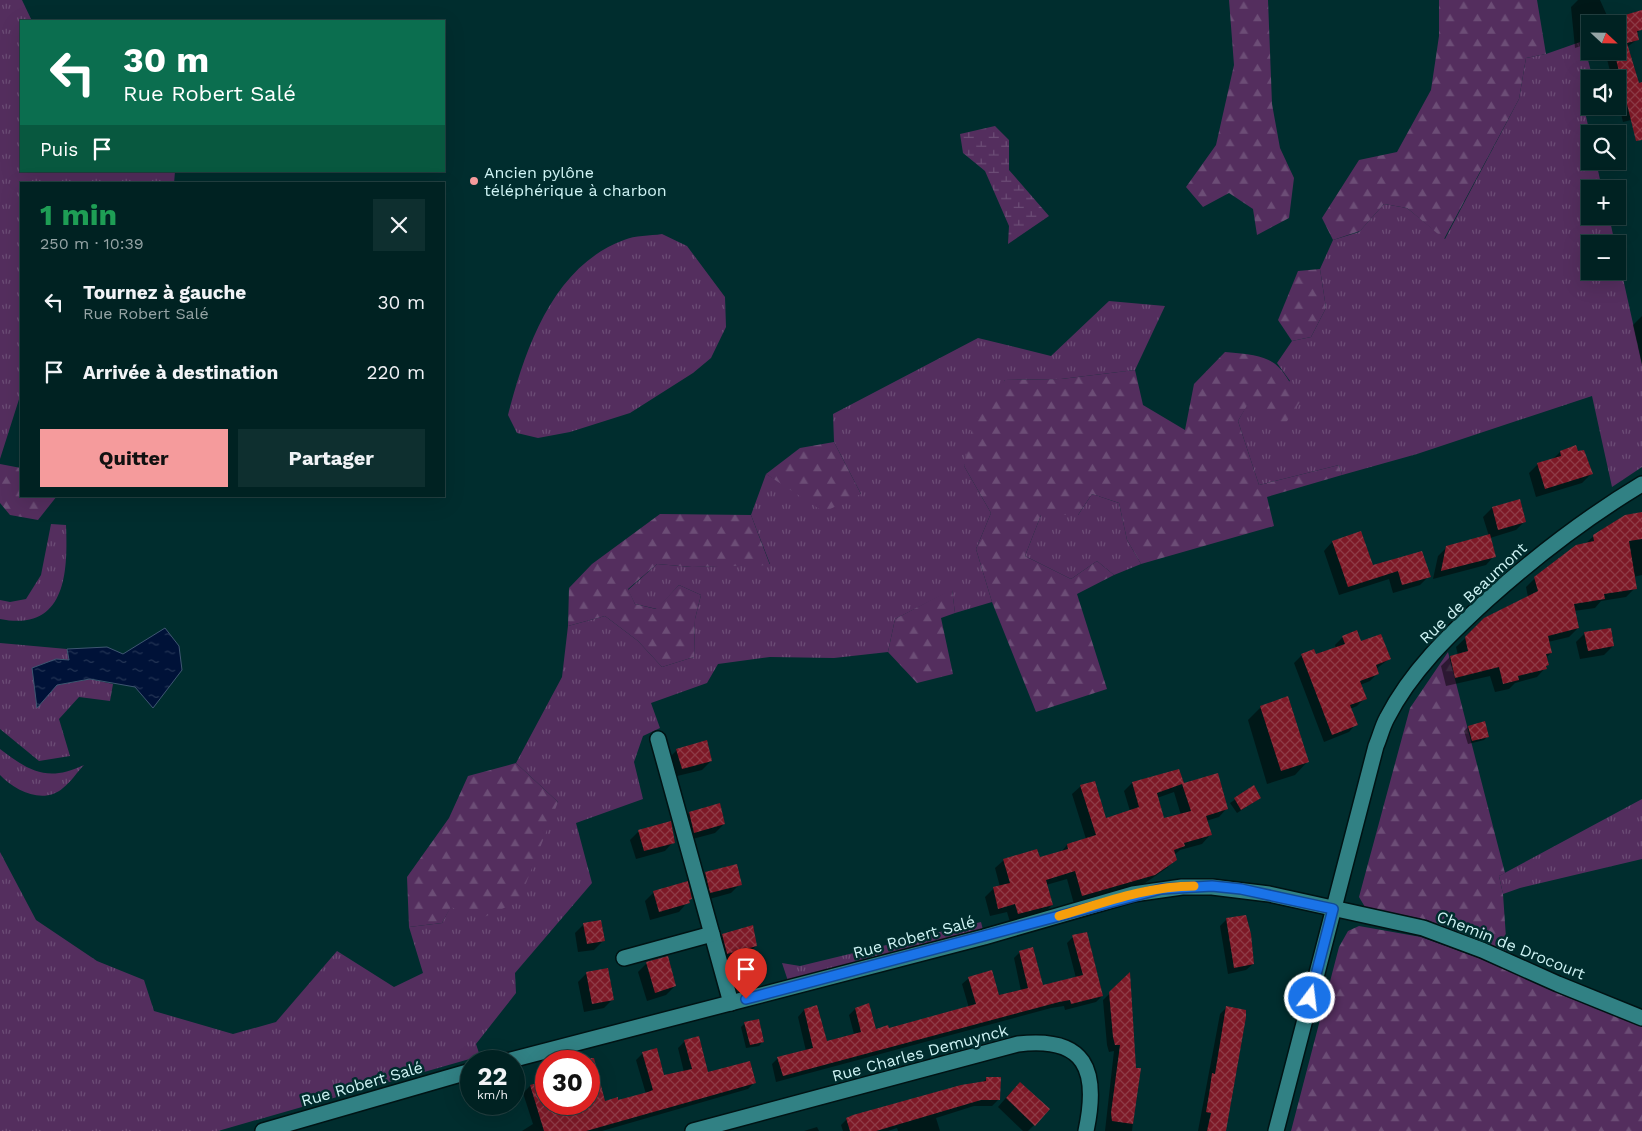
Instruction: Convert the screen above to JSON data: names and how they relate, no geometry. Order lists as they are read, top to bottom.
{
  "streets": {
    "street": [
      "Rue de Beaumont",
      "Rue Robert Salé",
      "Chemin de Drocourt",
      "Rue Charles Demuynck"
    ]
  },
  "crossings": [
    ["Rue de Beaumont", "Rue Robert Salé"],
    ["Rue de Beaumont", "Chemin de Drocourt"],
    ["Rue Robert Salé", "Chemin de Drocourt"]
  ],
  "places": ["Ancien pylône téléphérique à charbon"],
  "north": "right",
  "page": {
    "map_buttons": ["+", "−"],
    "turn": ["30 m", "Rue Robert Salé"],
    "then": "Puis",
    "heading": ["1 min", "250 m · 10:39"],
    "list": [
      {
        "name": "Tournez à gauche",
        "note": "Rue Robert Salé",
        "value": "30 m"
      },
      {
        "name": "Arrivée à destination",
        "value": "220 m"
      }
    ],
    "buttons": ["Quitter", "Partager"],
    "speed": "22 km/h",
    "limit": "30"
  }
}
